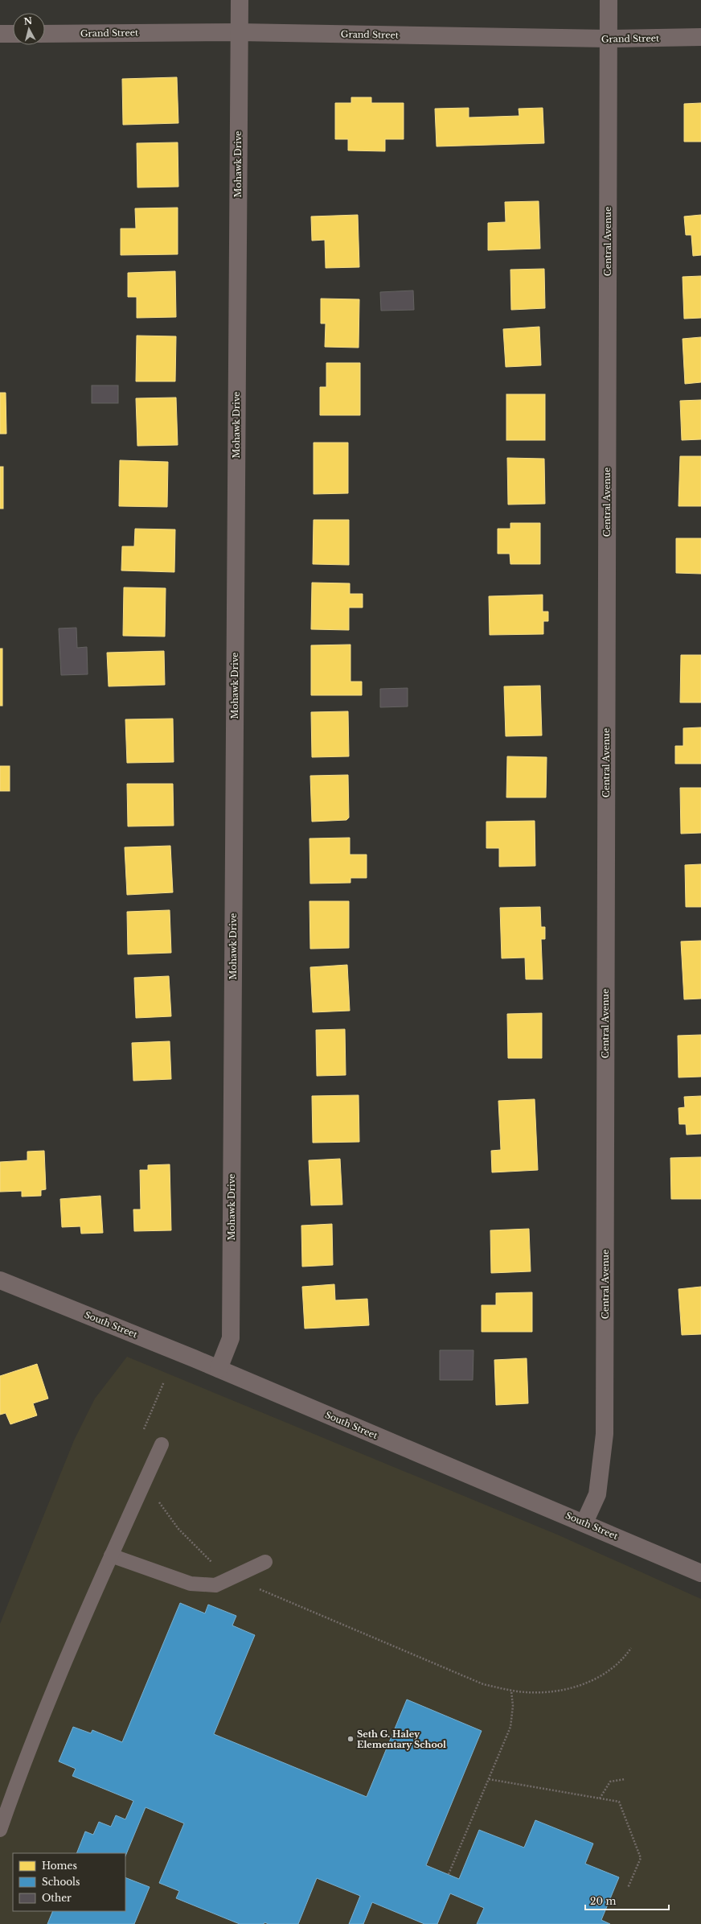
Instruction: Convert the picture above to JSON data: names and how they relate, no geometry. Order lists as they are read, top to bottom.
{
  "streets": {
    "street": [
      "Grand Street",
      "Mohawk Drive",
      "Central Avenue",
      "South Street"
    ]
  },
  "crossings": [
    ["Grand Street", "Mohawk Drive"],
    ["Grand Street", "Central Avenue"],
    ["Mohawk Drive", "South Street"],
    ["Central Avenue", "South Street"]
  ],
  "places": ["Seth G. Haley Elementary School"],
  "legend": ["Homes", "Schools", "Other"],
  "scale_bar": "20 m",
  "north": "top"
}
